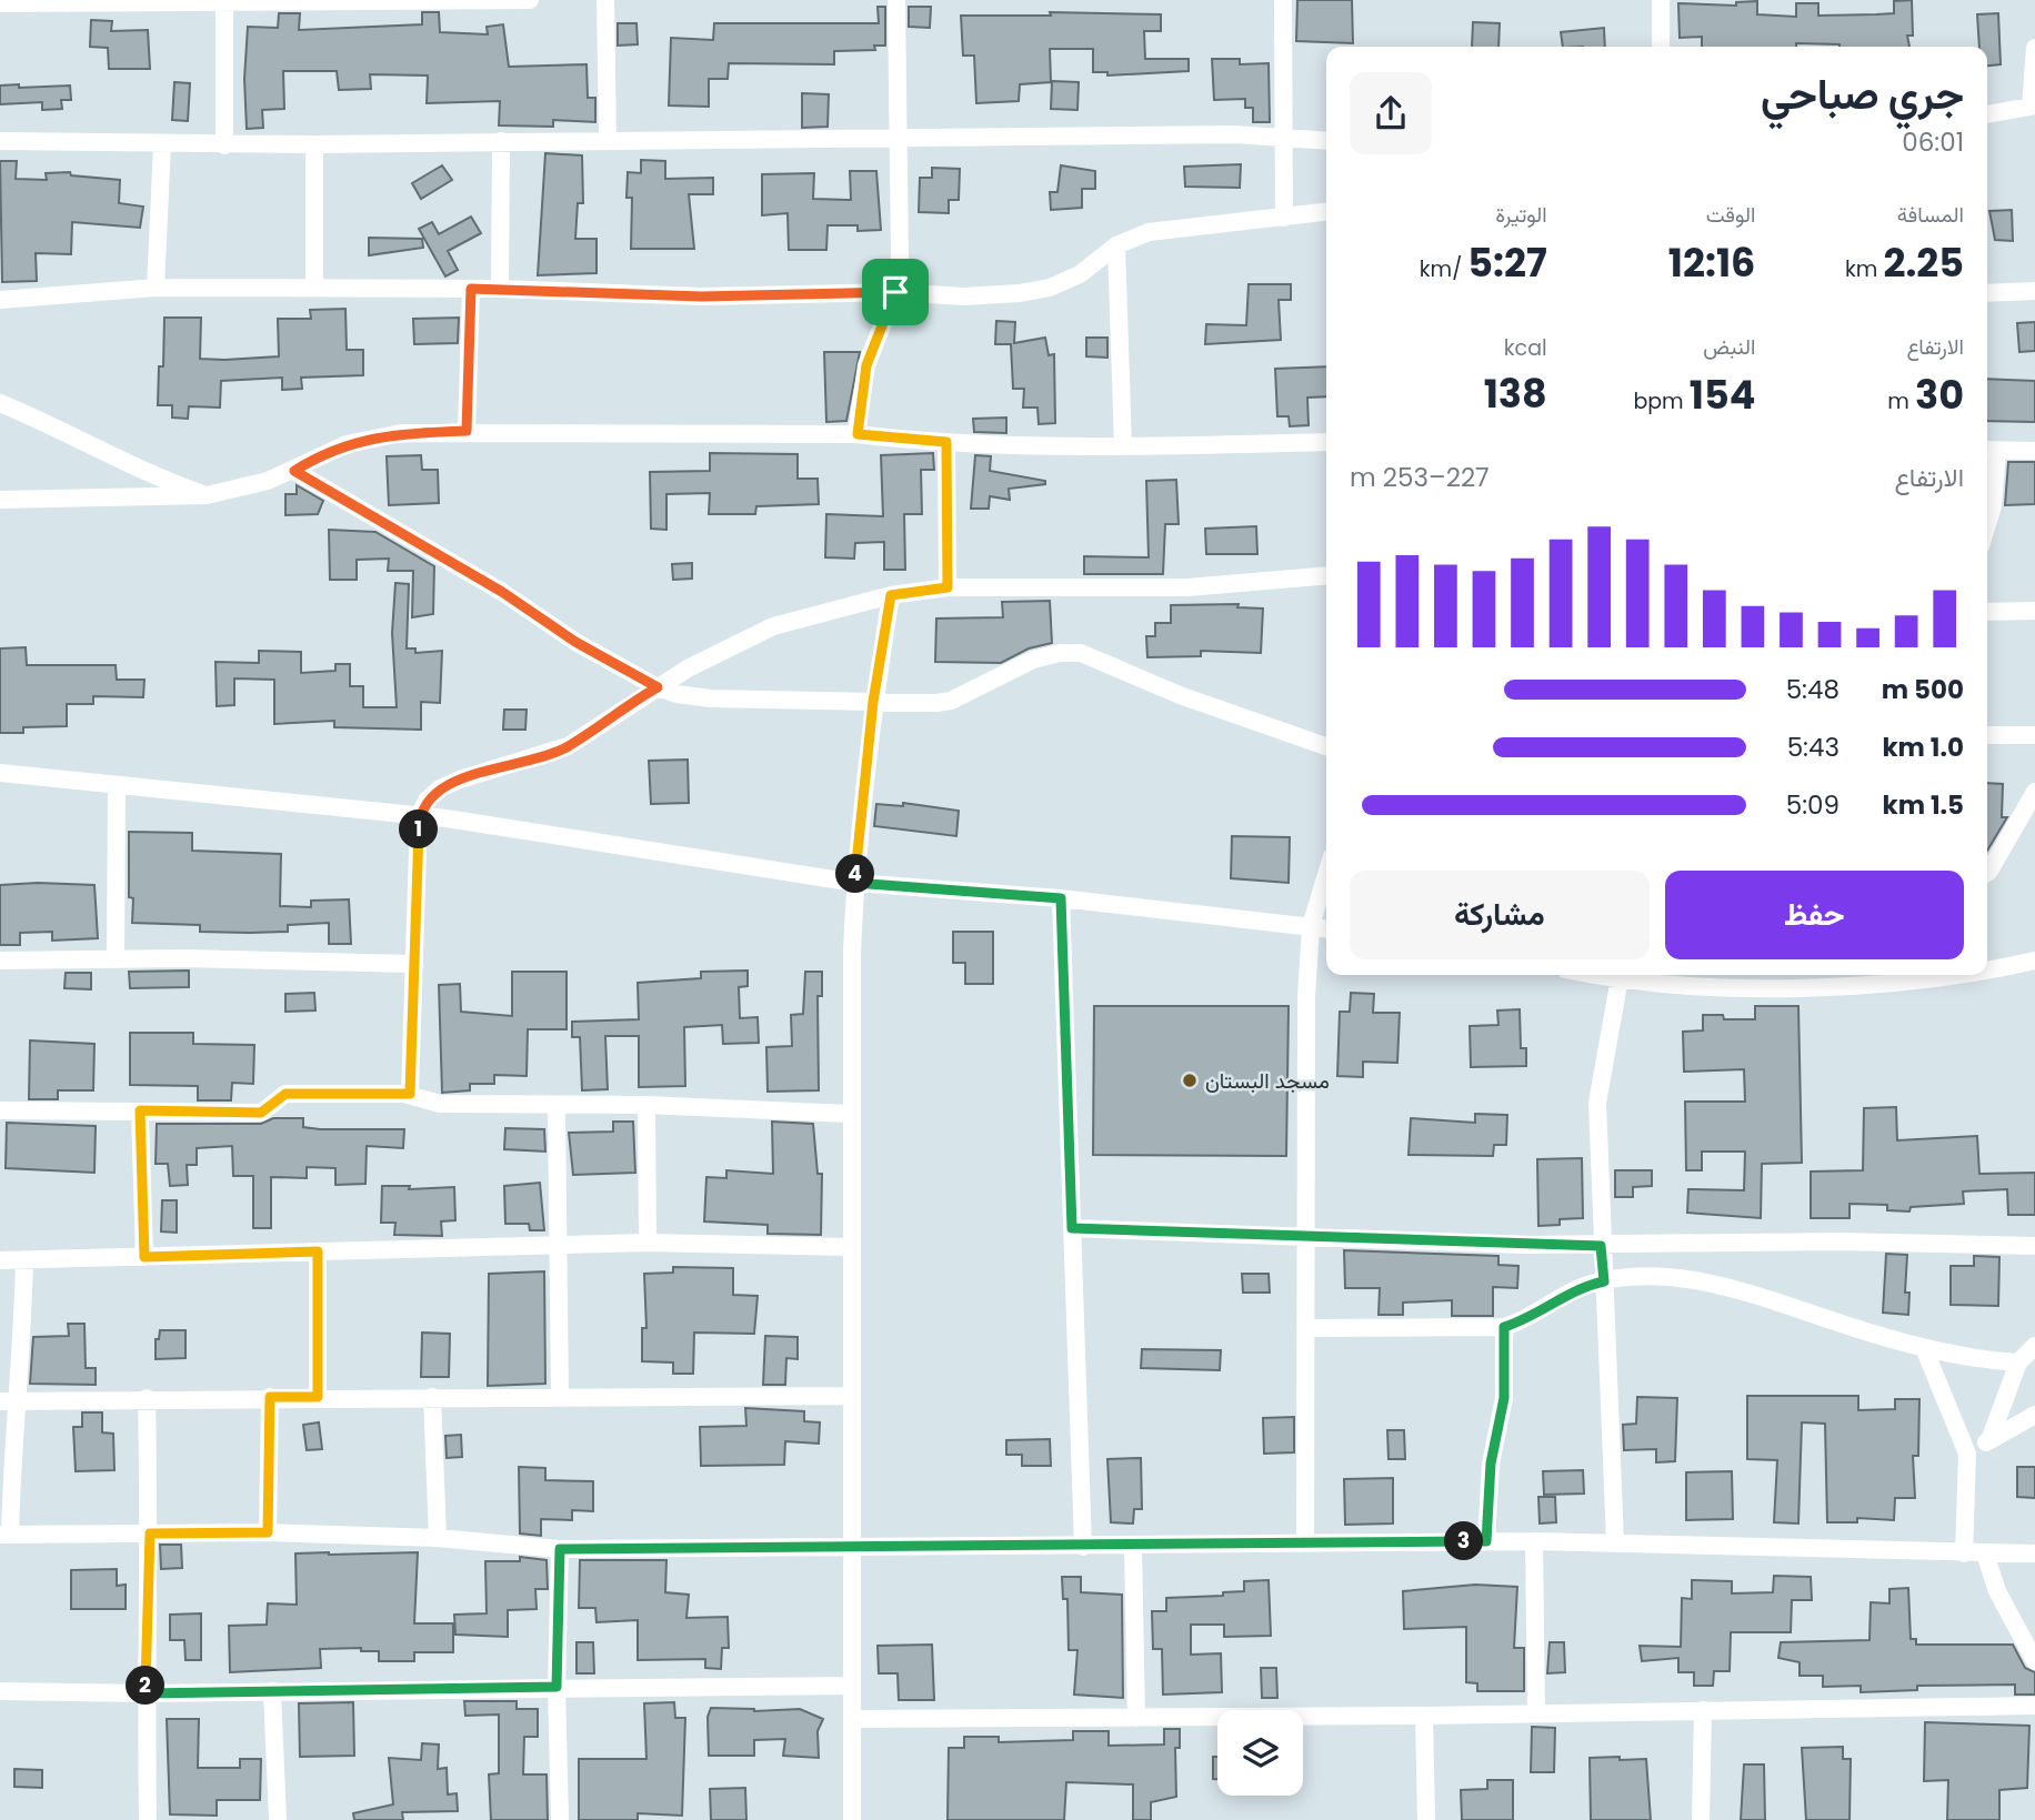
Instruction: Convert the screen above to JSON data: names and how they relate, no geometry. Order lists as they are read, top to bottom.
{
  "places": ["مسجد البستان"],
  "page": {
    "heading": ["جري صباحي", "06:01"],
    "stats": [
      ["المسافة", "2.25 km"],
      ["الوقت", "12:16"],
      ["الوتيرة", "5:27 /km"],
      ["الارتفاع", "30 m"],
      ["النبض", "154 bpm"],
      ["kcal", "138"]
    ],
    "chart": ["الارتفاع", "227–253 m"],
    "list": [
      {
        "name": "500 m",
        "note": "5:48"
      },
      {
        "name": "1.0 km",
        "note": "5:43"
      },
      {
        "name": "1.5 km",
        "note": "5:09"
      }
    ],
    "pins": [
      "1",
      "4",
      "3",
      "2"
    ],
    "buttons": ["حفظ", "مشاركة"]
  }
}
